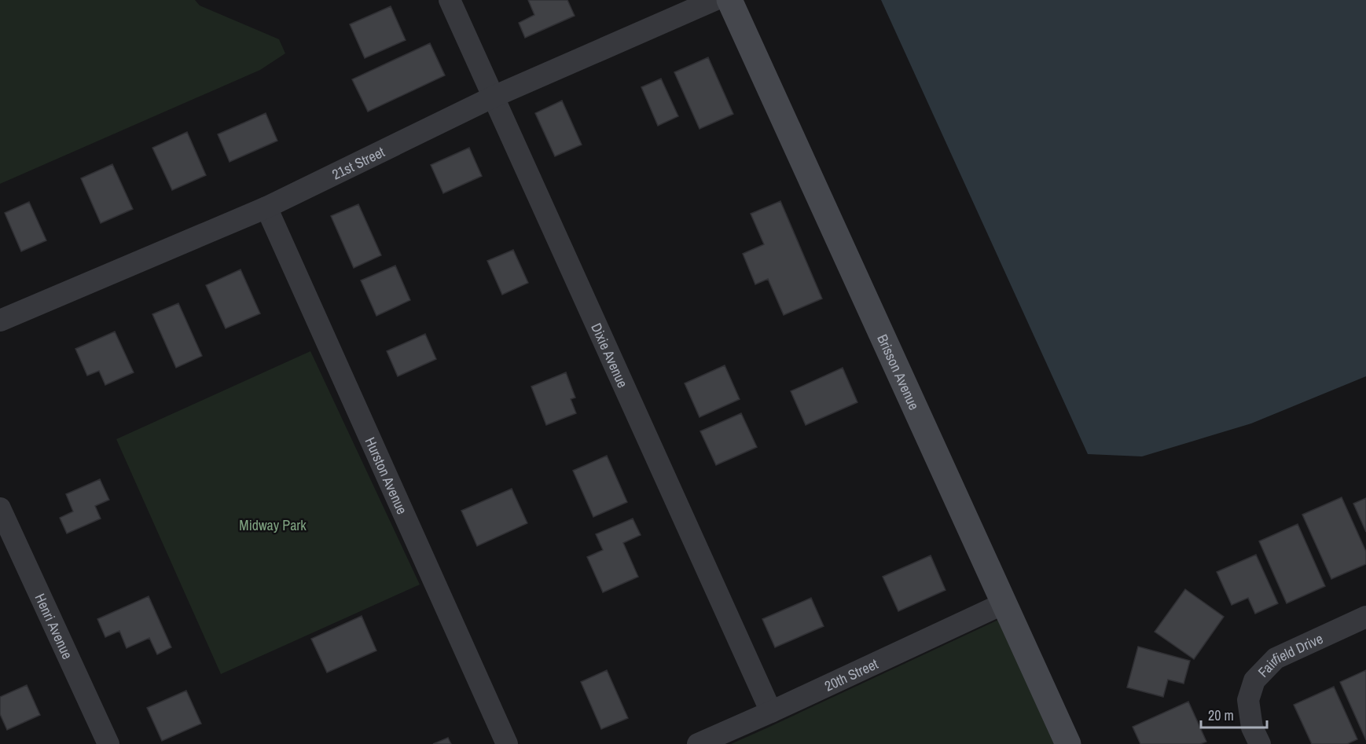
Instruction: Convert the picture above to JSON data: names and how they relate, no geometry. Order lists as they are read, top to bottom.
{
  "streets": {
    "street": [
      "21st Street",
      "Dixie Avenue",
      "Brisson Avenue",
      "Hurston Avenue",
      "Henri Avenue",
      "Fairfield Drive",
      "20th Street"
    ]
  },
  "crossings": [
    ["21st Street", "Dixie Avenue"],
    ["21st Street", "Hurston Avenue"],
    ["Dixie Avenue", "20th Street"],
    ["Brisson Avenue", "20th Street"]
  ],
  "parks": ["Midway Park"],
  "scale_bar": "20 m"
}
